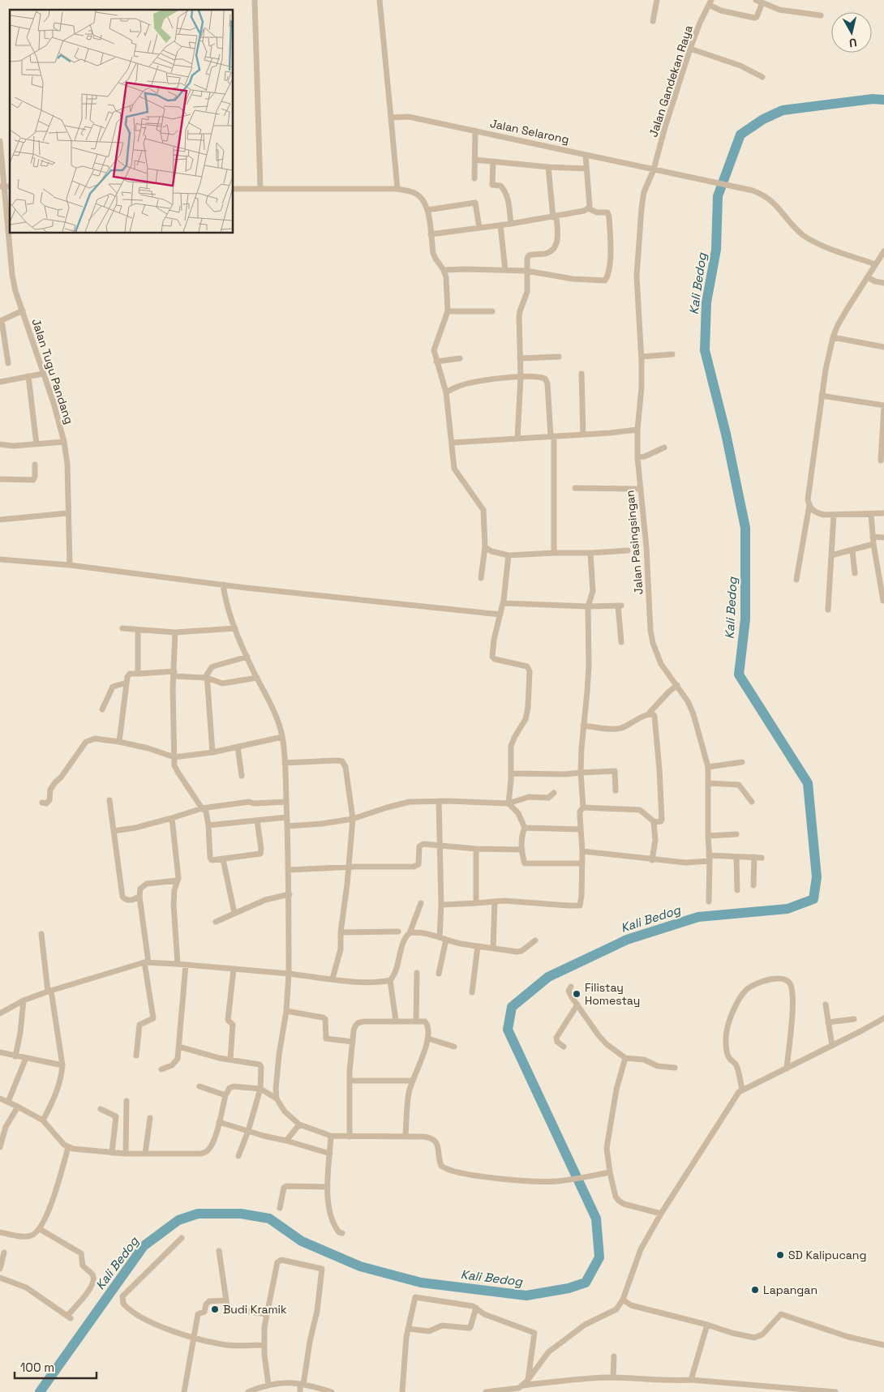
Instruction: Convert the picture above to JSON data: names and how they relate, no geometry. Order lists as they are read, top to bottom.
{
  "streets": {
    "street": [
      "Jalan Gandekan Raya",
      "Jalan Selarong",
      "Jalan Tugu Pandang",
      "Jalan Pasingsingan"
    ]
  },
  "crossings": [
    ["Jalan Gandekan Raya", "Jalan Selarong"],
    ["Jalan Gandekan Raya", "Jalan Pasingsingan"],
    ["Jalan Selarong", "Jalan Pasingsingan"]
  ],
  "water": ["Kali Bedog"],
  "places": [
    "Filistay Homestay",
    "SD Kalipucang",
    "Lapangan",
    "Budi Kramik"
  ],
  "scale_bar": "100 m",
  "north": "bottom"
}
